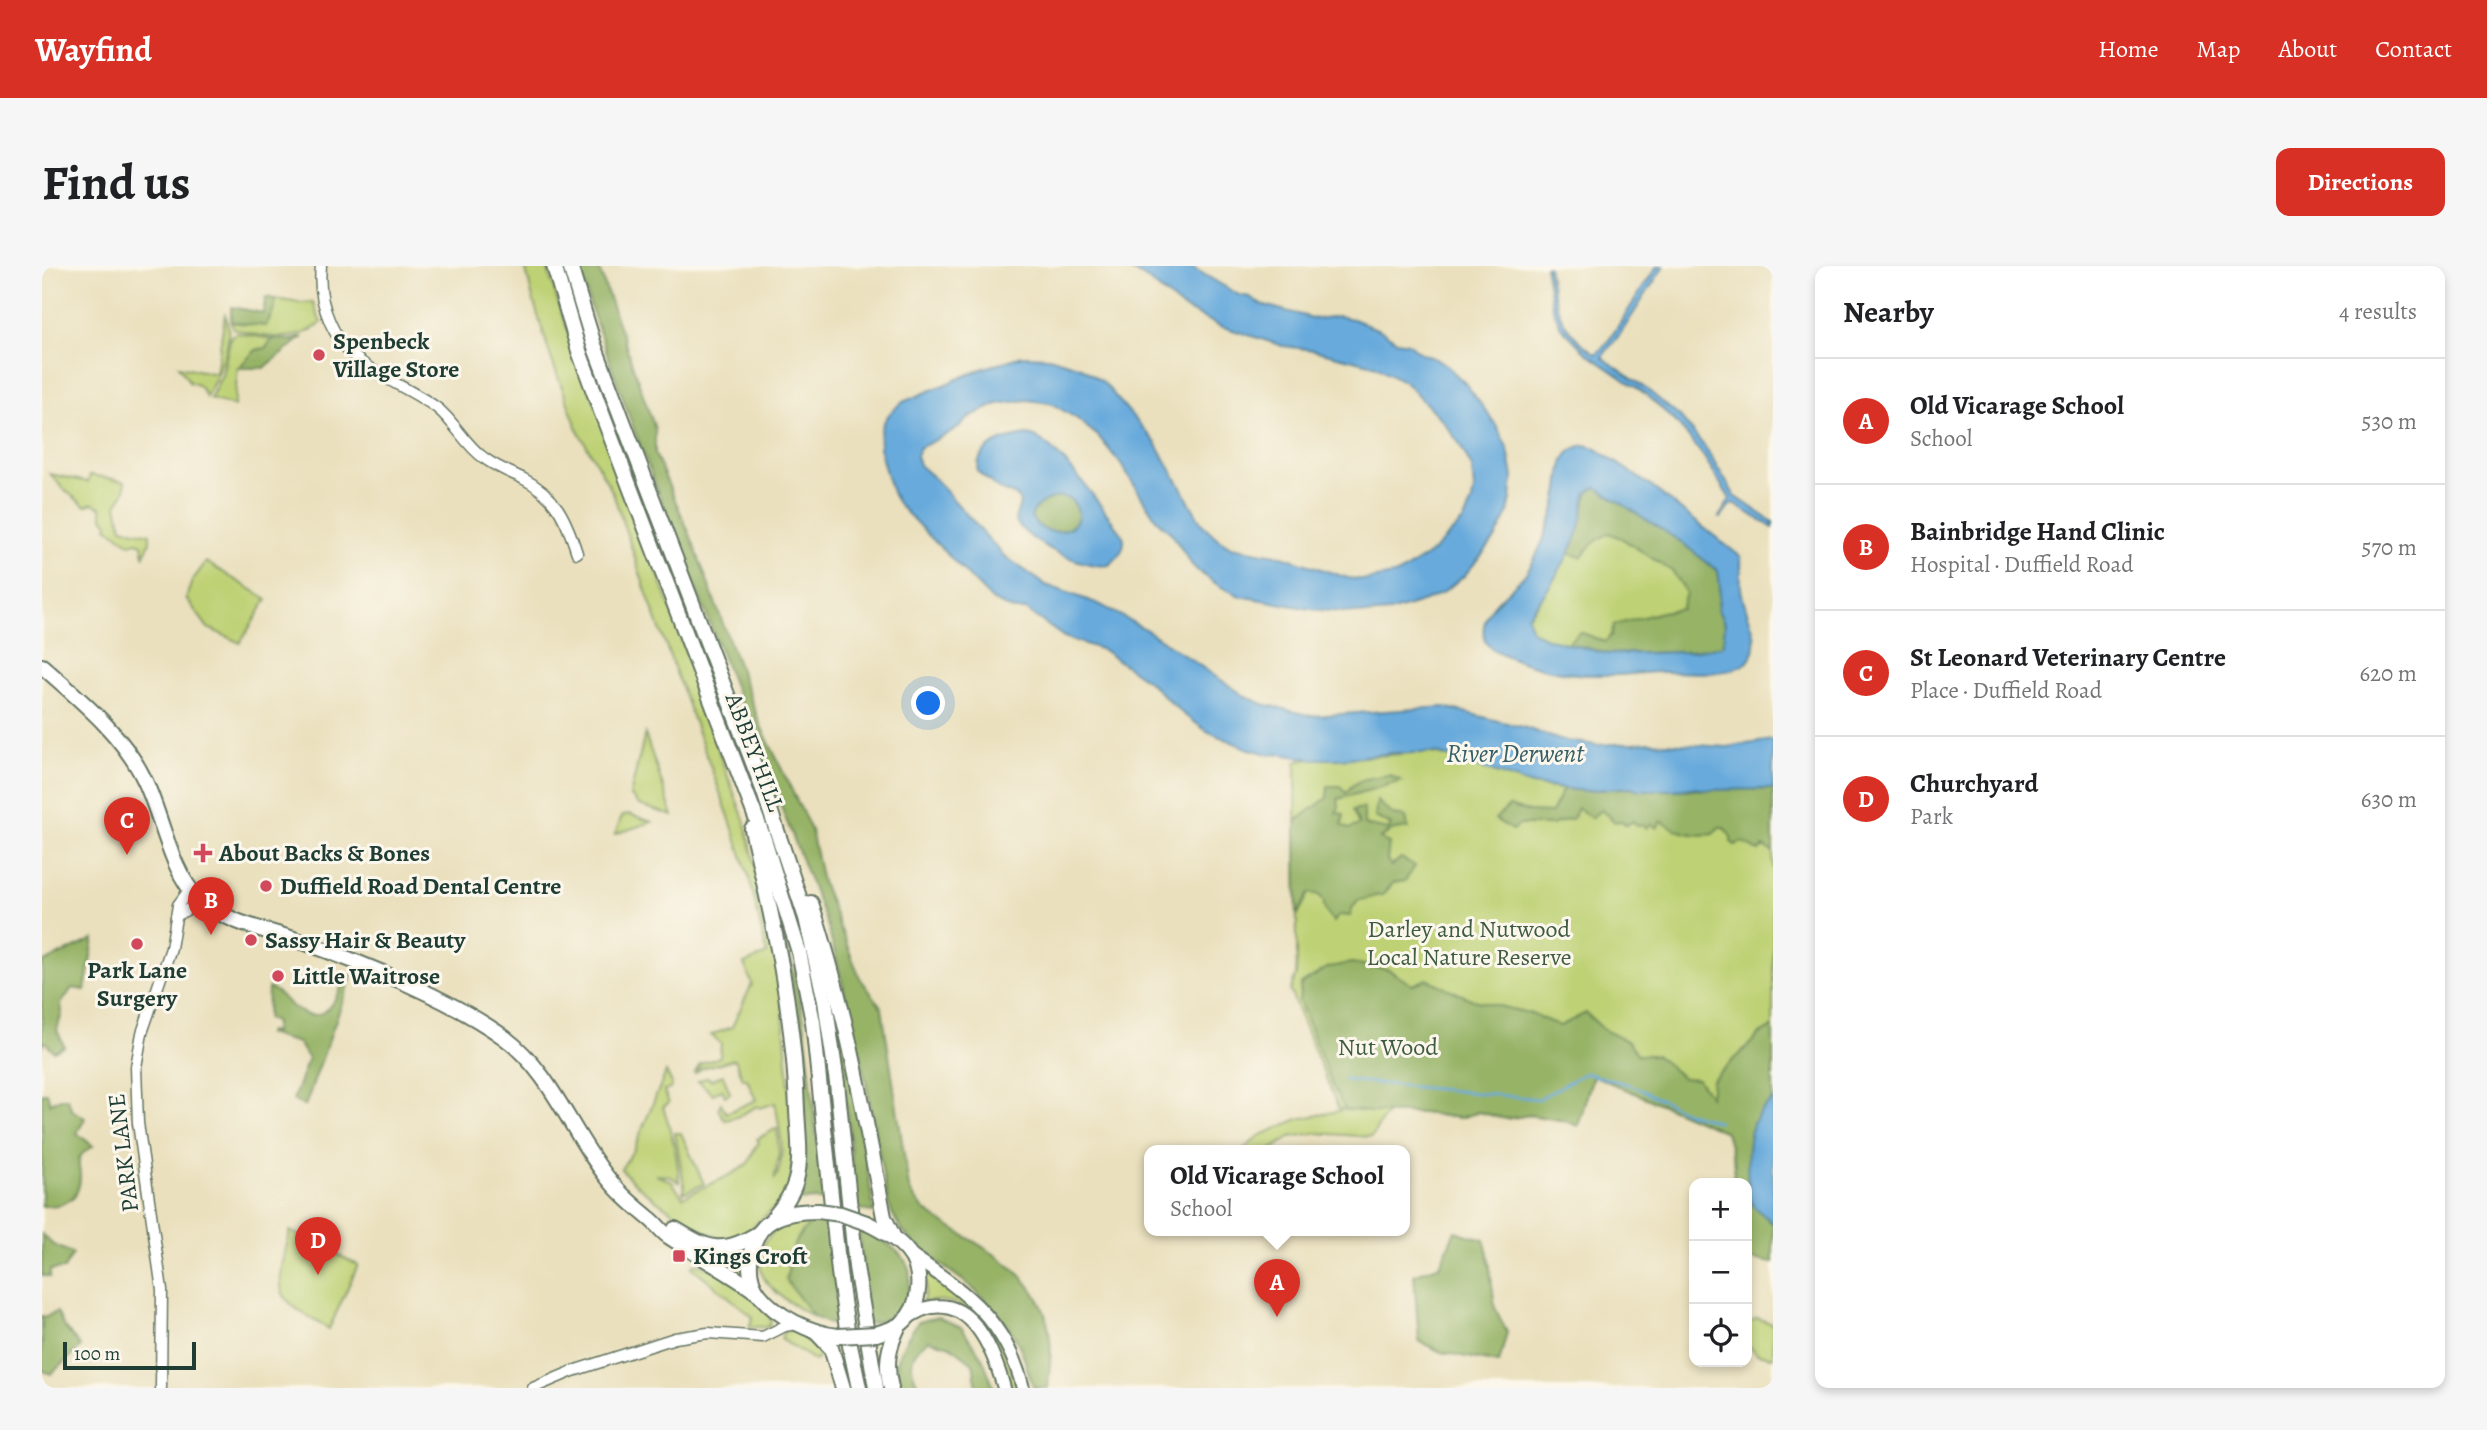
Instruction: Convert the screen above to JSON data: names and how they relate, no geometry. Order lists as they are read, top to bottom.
{
  "streets": {
    "highway": ["ABBEY HILL"],
    "street": ["PARK LANE"]
  },
  "water": ["River Derwent"],
  "parks": ["Darley and Nutwood Local Nature Reserve", "Nut Wood"],
  "places": {
    "other": [
      "Spenbeck Village Store",
      "Duffield Road Dental Centre",
      "Sassy Hair & Beauty",
      "Park Lane Surgery",
      "Little Waitrose"
    ],
    "health": ["About Backs & Bones"],
    "transit": ["Kings Croft"]
  },
  "scale_bar": "100 m",
  "page": {
    "header": "Wayfind",
    "nav": [
      "Home",
      "Map",
      "About",
      "Contact"
    ],
    "buttons": "Directions",
    "title": "Find us",
    "heading": ["Nearby", "4 results"],
    "list": [
      {
        "mark": "A",
        "name": "Old Vicarage School",
        "note": "School",
        "value": "530 m"
      },
      {
        "mark": "B",
        "name": "Bainbridge Hand Clinic",
        "note": "Hospital · Duffield Road",
        "value": "570 m"
      },
      {
        "mark": "C",
        "name": "St Leonard Veterinary Centre",
        "note": "Place · Duffield Road",
        "value": "620 m"
      },
      {
        "mark": "D",
        "name": "Churchyard",
        "note": "Park",
        "value": "630 m"
      }
    ],
    "pins": [
      "C",
      "B",
      "D",
      "A"
    ],
    "popup": ["Old Vicarage School", "School"],
    "map_buttons": ["+", "−"],
    "scale": "100 m"
  }
}
